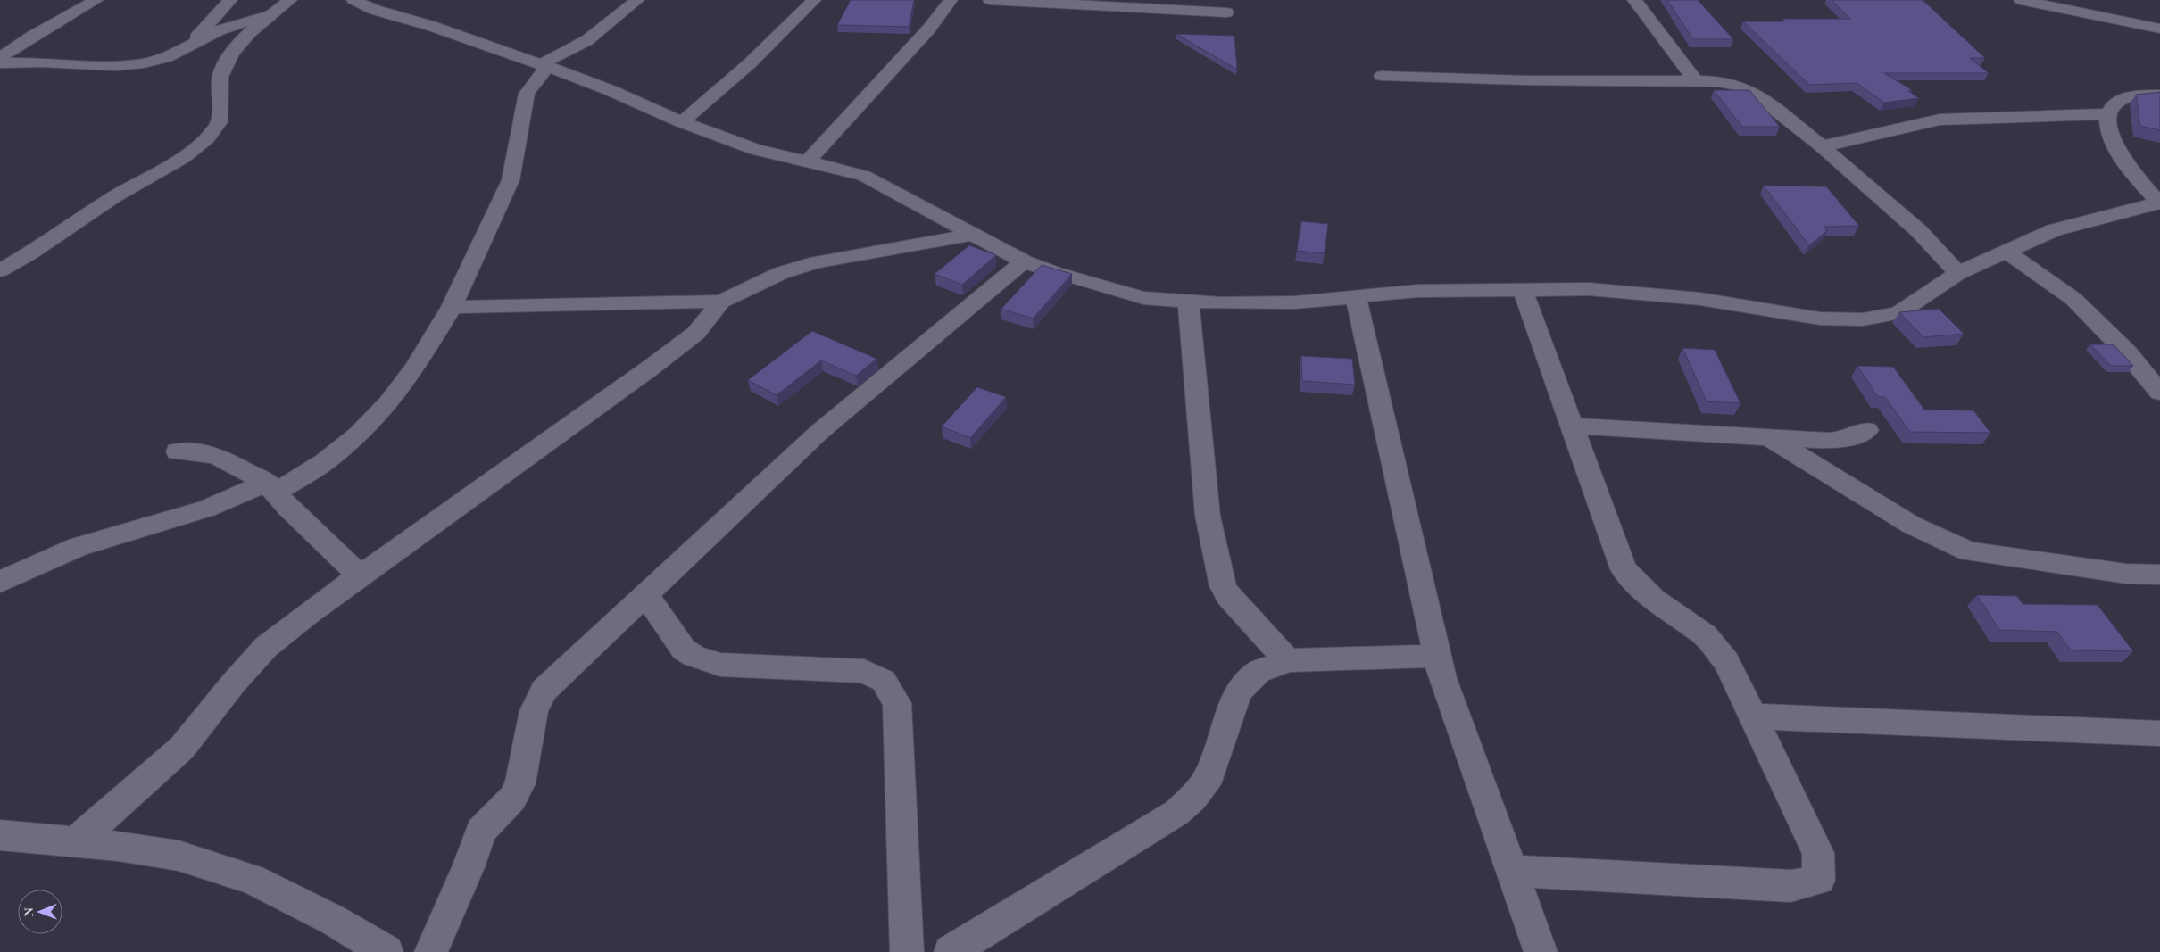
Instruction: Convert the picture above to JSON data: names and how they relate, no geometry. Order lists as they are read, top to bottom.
{
  "north": "left"
}
